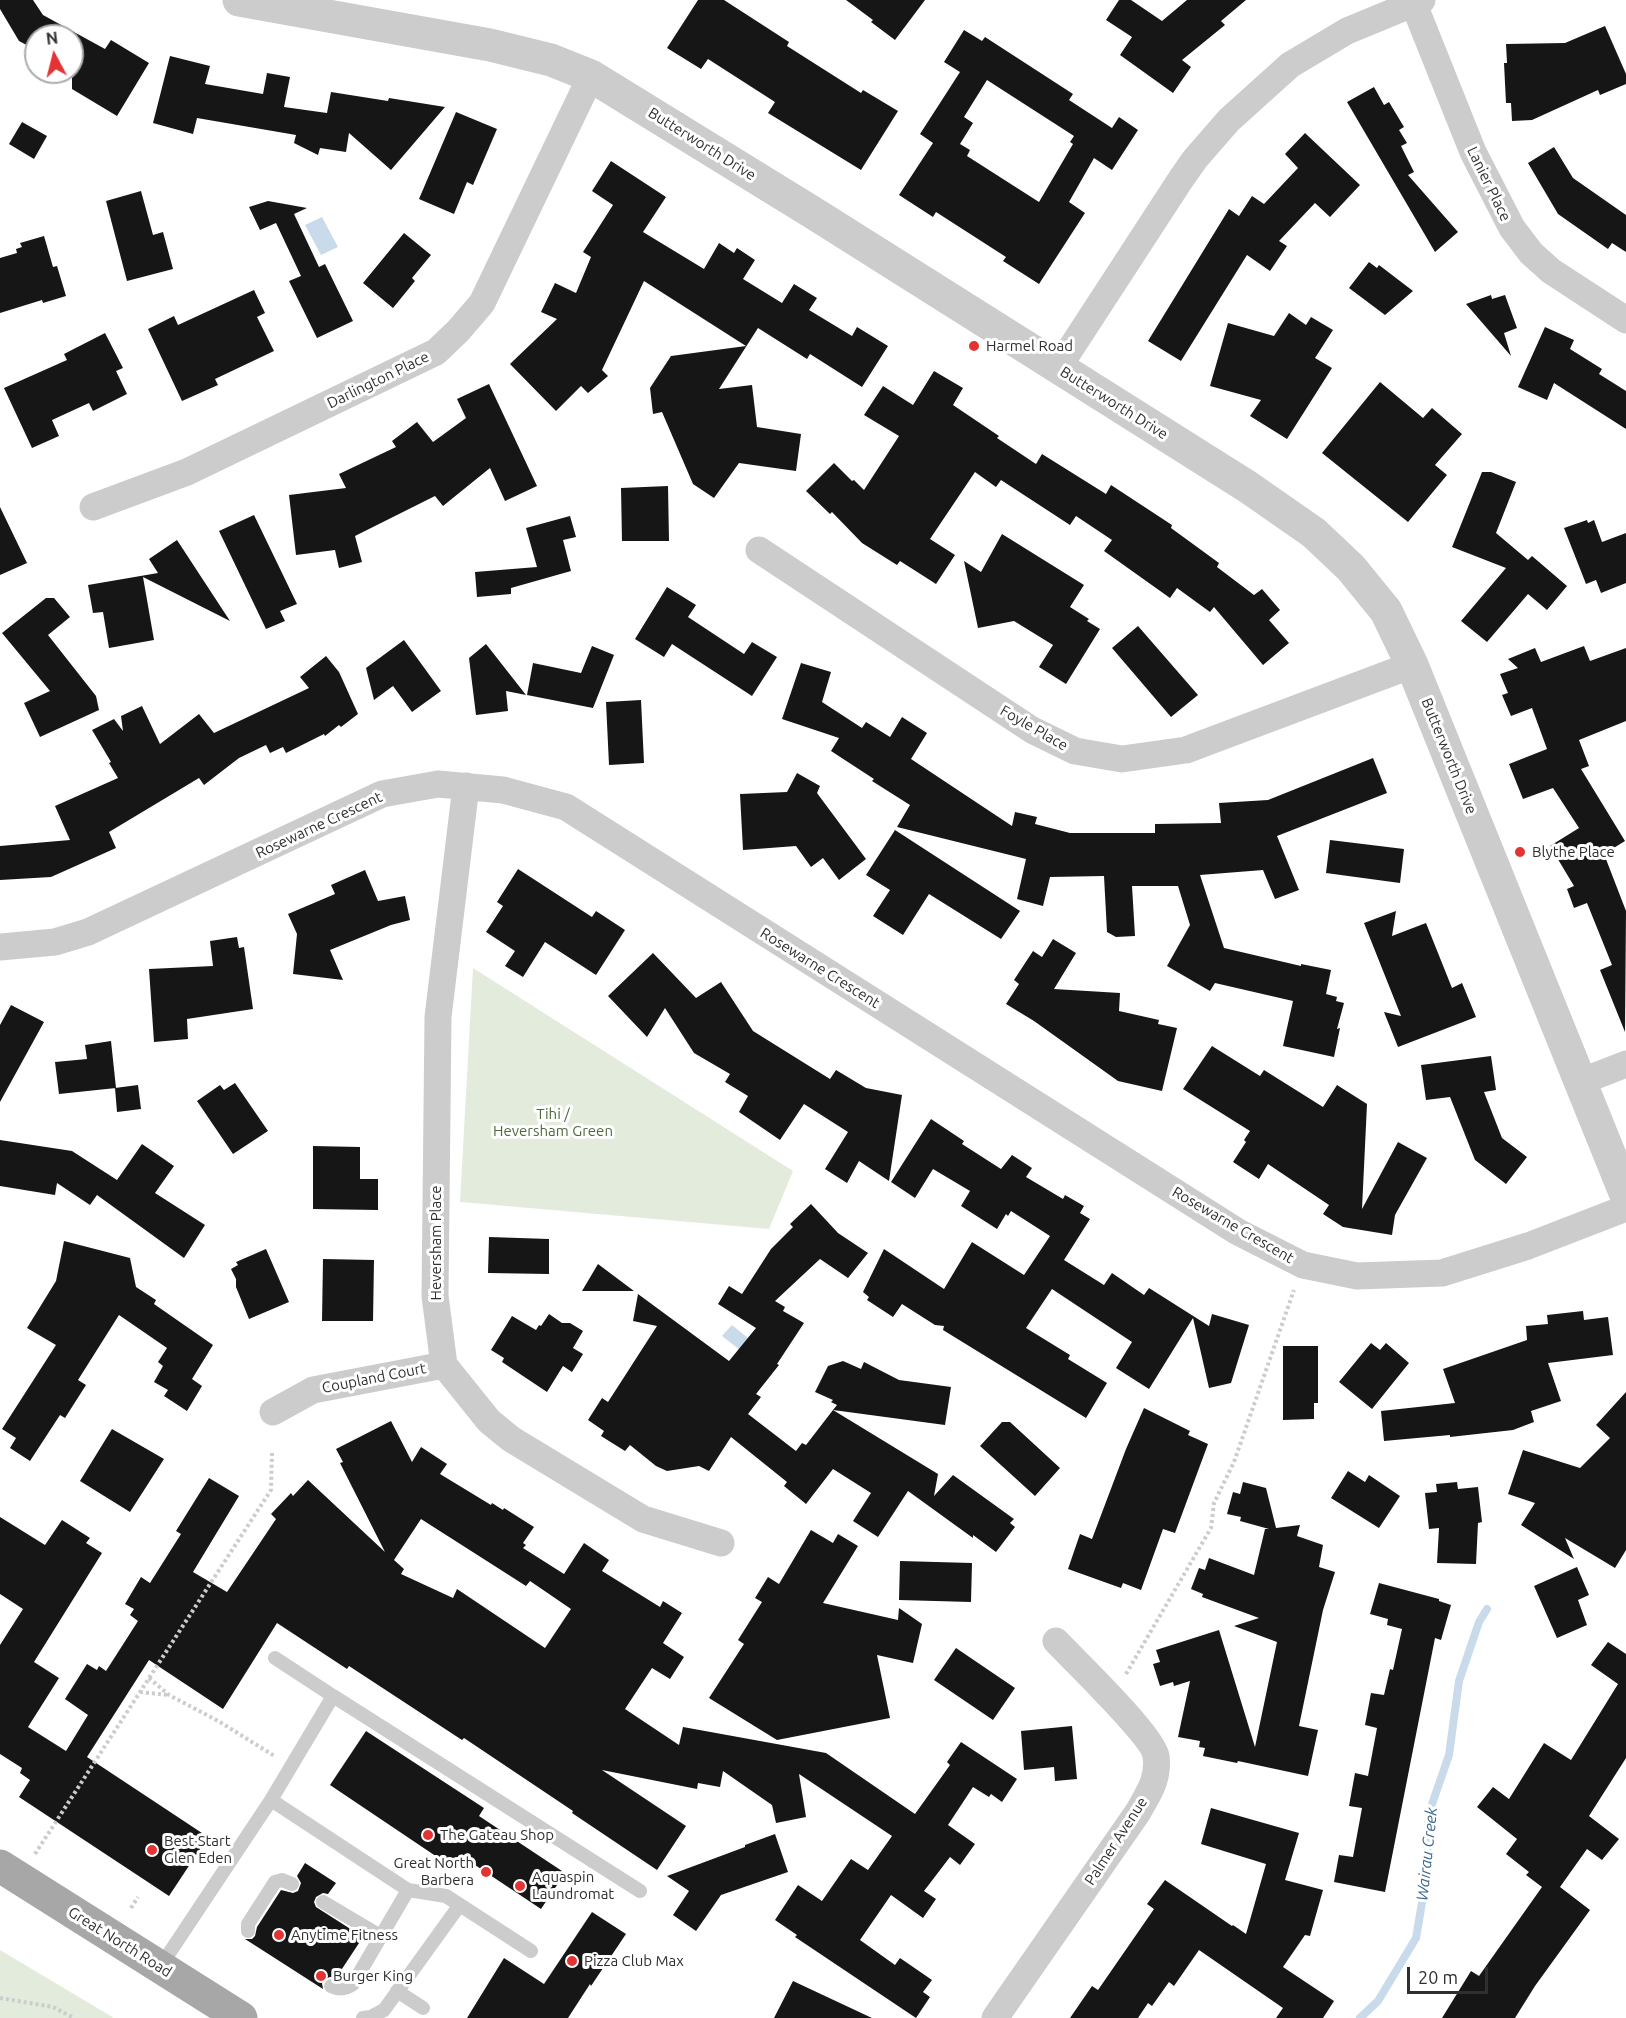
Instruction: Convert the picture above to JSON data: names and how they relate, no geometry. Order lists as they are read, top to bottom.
{
  "streets": {
    "main road": ["Great North Road"],
    "street": [
      "Butterworth Drive",
      "Lanier Place",
      "Darlington Place",
      "Foyle Place",
      "Rosewarne Crescent",
      "Heversham Place",
      "Coupland Court",
      "Palmer Avenue"
    ]
  },
  "crossings": [
    ["Butterworth Drive", "Darlington Place"],
    ["Butterworth Drive", "Foyle Place"],
    ["Rosewarne Crescent", "Heversham Place"],
    ["Heversham Place", "Coupland Court"]
  ],
  "water": ["Wairau Creek"],
  "parks": ["Tihi / Heversham Green"],
  "places": [
    "Harmel Road",
    "Blythe Place",
    "The Gateau Shop",
    "Best Start Glen Eden",
    "Great North Barbera",
    "Aquaspin Laundromat",
    "Anytime Fitness",
    "Pizza Club Max",
    "Burger King"
  ],
  "scale_bar": "20 m",
  "north": "top"
}
